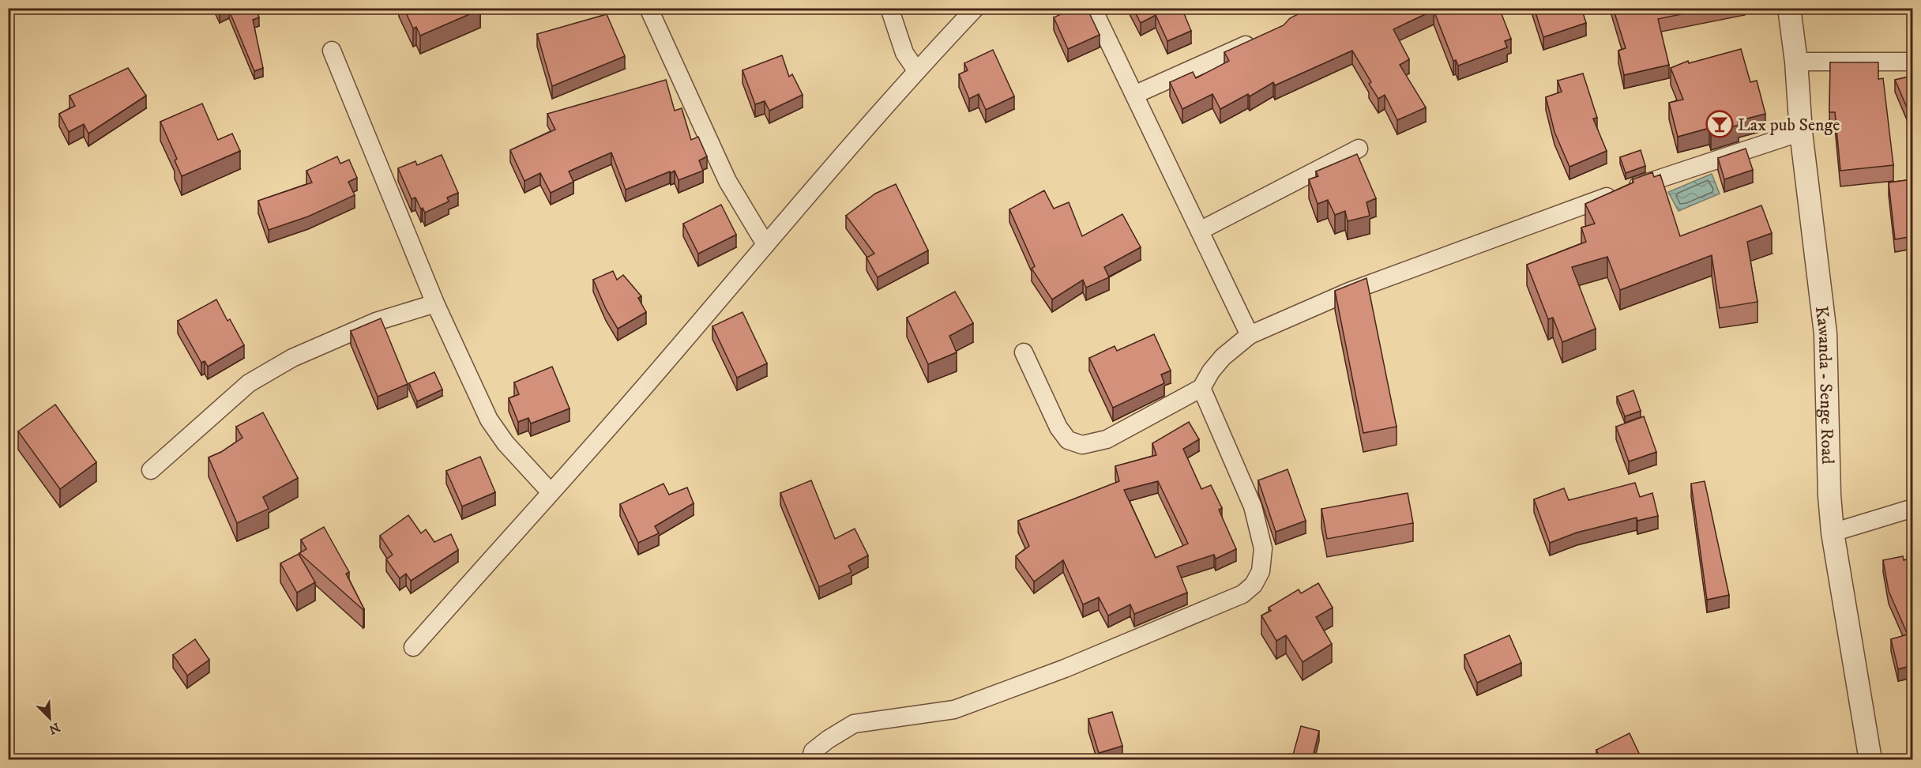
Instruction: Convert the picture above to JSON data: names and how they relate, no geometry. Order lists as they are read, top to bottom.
{
  "streets": {
    "street": ["Kawanda - Senge Road"]
  },
  "places": {
    "bar": ["Lax pub Senge"]
  },
  "north": "bottom right"
}
